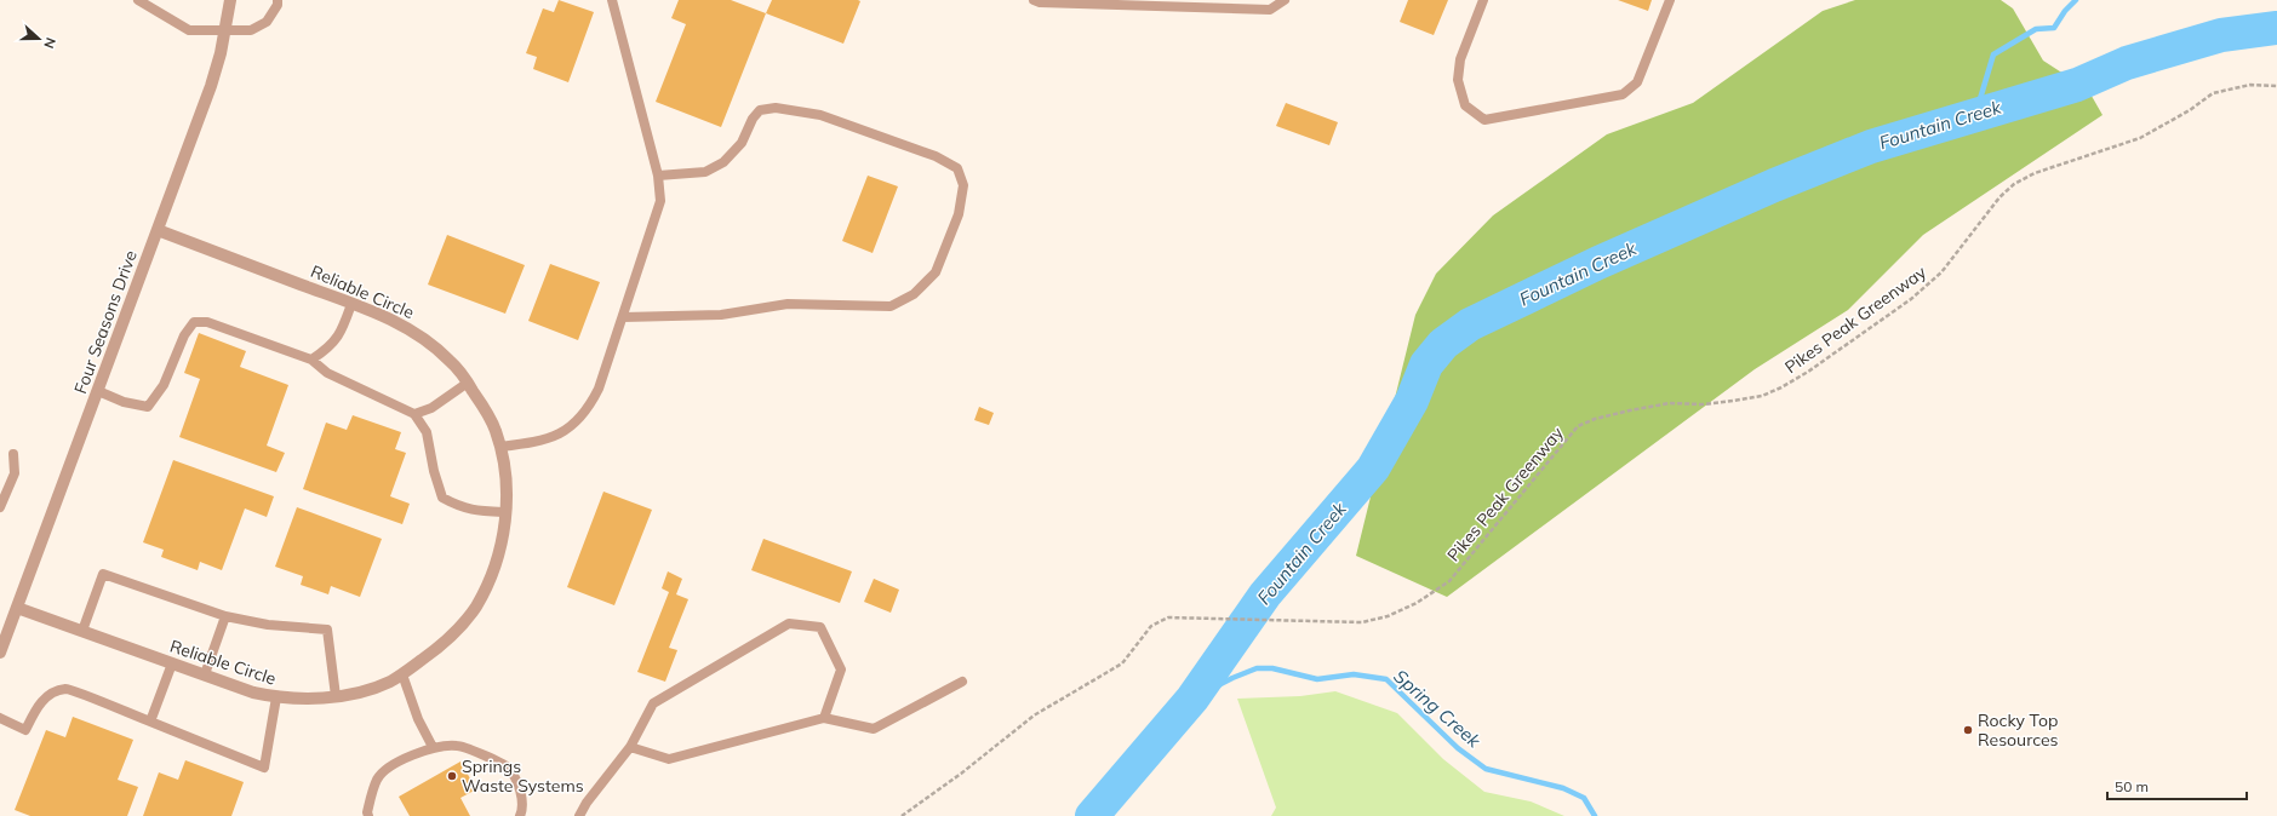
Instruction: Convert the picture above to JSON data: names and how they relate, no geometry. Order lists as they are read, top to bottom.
{
  "streets": {
    "street": ["Reliable Circle", "Four Seasons Drive"],
    "path": ["Pikes Peak Greenway"]
  },
  "crossings": [
    ["Reliable Circle", "Four Seasons Drive"]
  ],
  "water": ["Fountain Creek", "Spring Creek"],
  "places": ["Rocky Top Resources", "Springs Waste Systems"],
  "scale_bar": "50 m",
  "north": "right"
}
